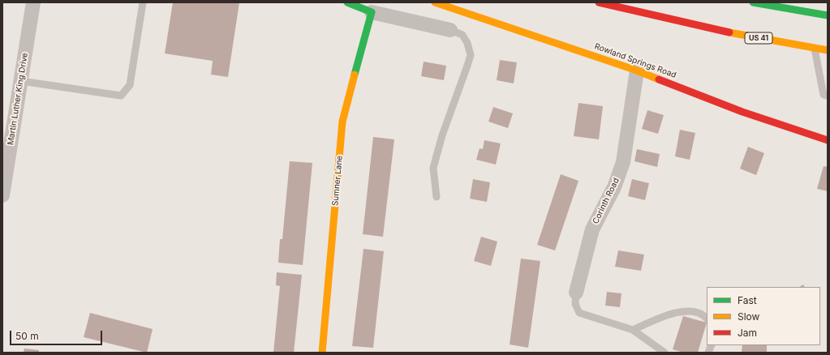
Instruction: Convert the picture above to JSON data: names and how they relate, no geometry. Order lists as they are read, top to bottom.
{
  "streets": {
    "street": [
      "US 41",
      "Rowland Springs Road",
      "Martin Luther King Drive",
      "Sumner Lane",
      "Corinth Road"
    ]
  },
  "crossings": [
    ["Rowland Springs Road", "Corinth Road"]
  ],
  "legend": ["Fast", "Slow", "Jam"],
  "scale_bar": "50 m"
}
